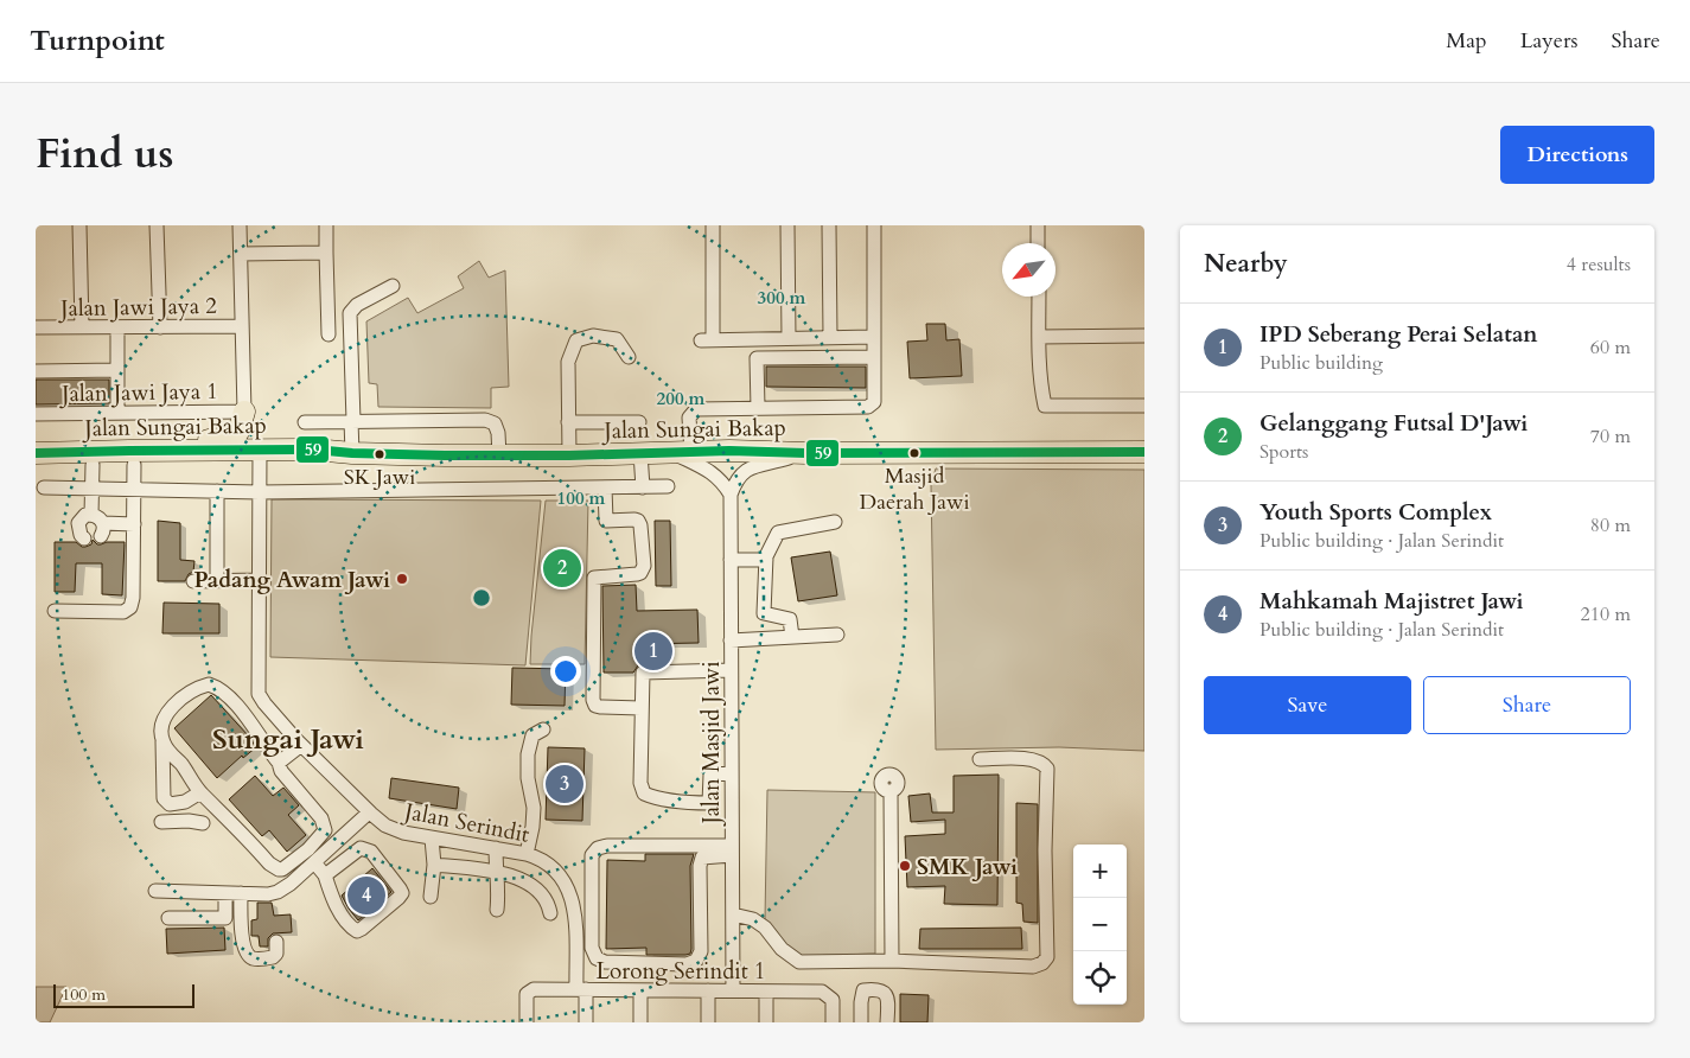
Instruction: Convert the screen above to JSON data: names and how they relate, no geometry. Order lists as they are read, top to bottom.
{
  "streets": {
    "highway": ["Jalan Sungai Bakap"],
    "street": [
      "Jalan Jawi Jaya 2",
      "Jalan Jawi Jaya 1",
      "Jalan Masjid Jawi",
      "Jalan Serindit",
      "Lorong Serindit 1"
    ]
  },
  "crossings": [
    ["Jalan Sungai Bakap", "Jalan Serindit"],
    ["Jalan Masjid Jawi", "Lorong Serindit 1"],
    ["Jalan Serindit", "Lorong Serindit 1"]
  ],
  "districts": ["Sungai Jawi"],
  "places": [
    "Masjid Daerah Jawi",
    "SK Jawi",
    "Padang Awam Jawi",
    "SMK Jawi"
  ],
  "lines": ["transit line 59"],
  "scale_bar": "100 m",
  "north": "bottom left",
  "page": {
    "header": "Turnpoint",
    "nav": ["Map", "Layers", "Share"],
    "title": "Find us",
    "buttons": [
      "Directions",
      ["Save", "Share"]
    ],
    "heading": ["Nearby", "4 results"],
    "list": [
      {
        "mark": "1",
        "name": "IPD Seberang Perai Selatan",
        "note": "Public building",
        "value": "60 m"
      },
      {
        "mark": "2",
        "name": "Gelanggang Futsal D'Jawi",
        "note": "Sports",
        "value": "70 m"
      },
      {
        "mark": "3",
        "name": "Youth Sports Complex",
        "note": "Public building · Jalan Serindit",
        "value": "80 m"
      },
      {
        "mark": "4",
        "name": "Mahkamah Majistret Jawi",
        "note": "Public building · Jalan Serindit",
        "value": "210 m"
      }
    ],
    "pins": [
      "2",
      "1",
      "3",
      "4"
    ],
    "map_buttons": ["+", "−"],
    "scale": "100 m"
  },
  "rings": ["300 m", "200 m", "100 m"]
}
